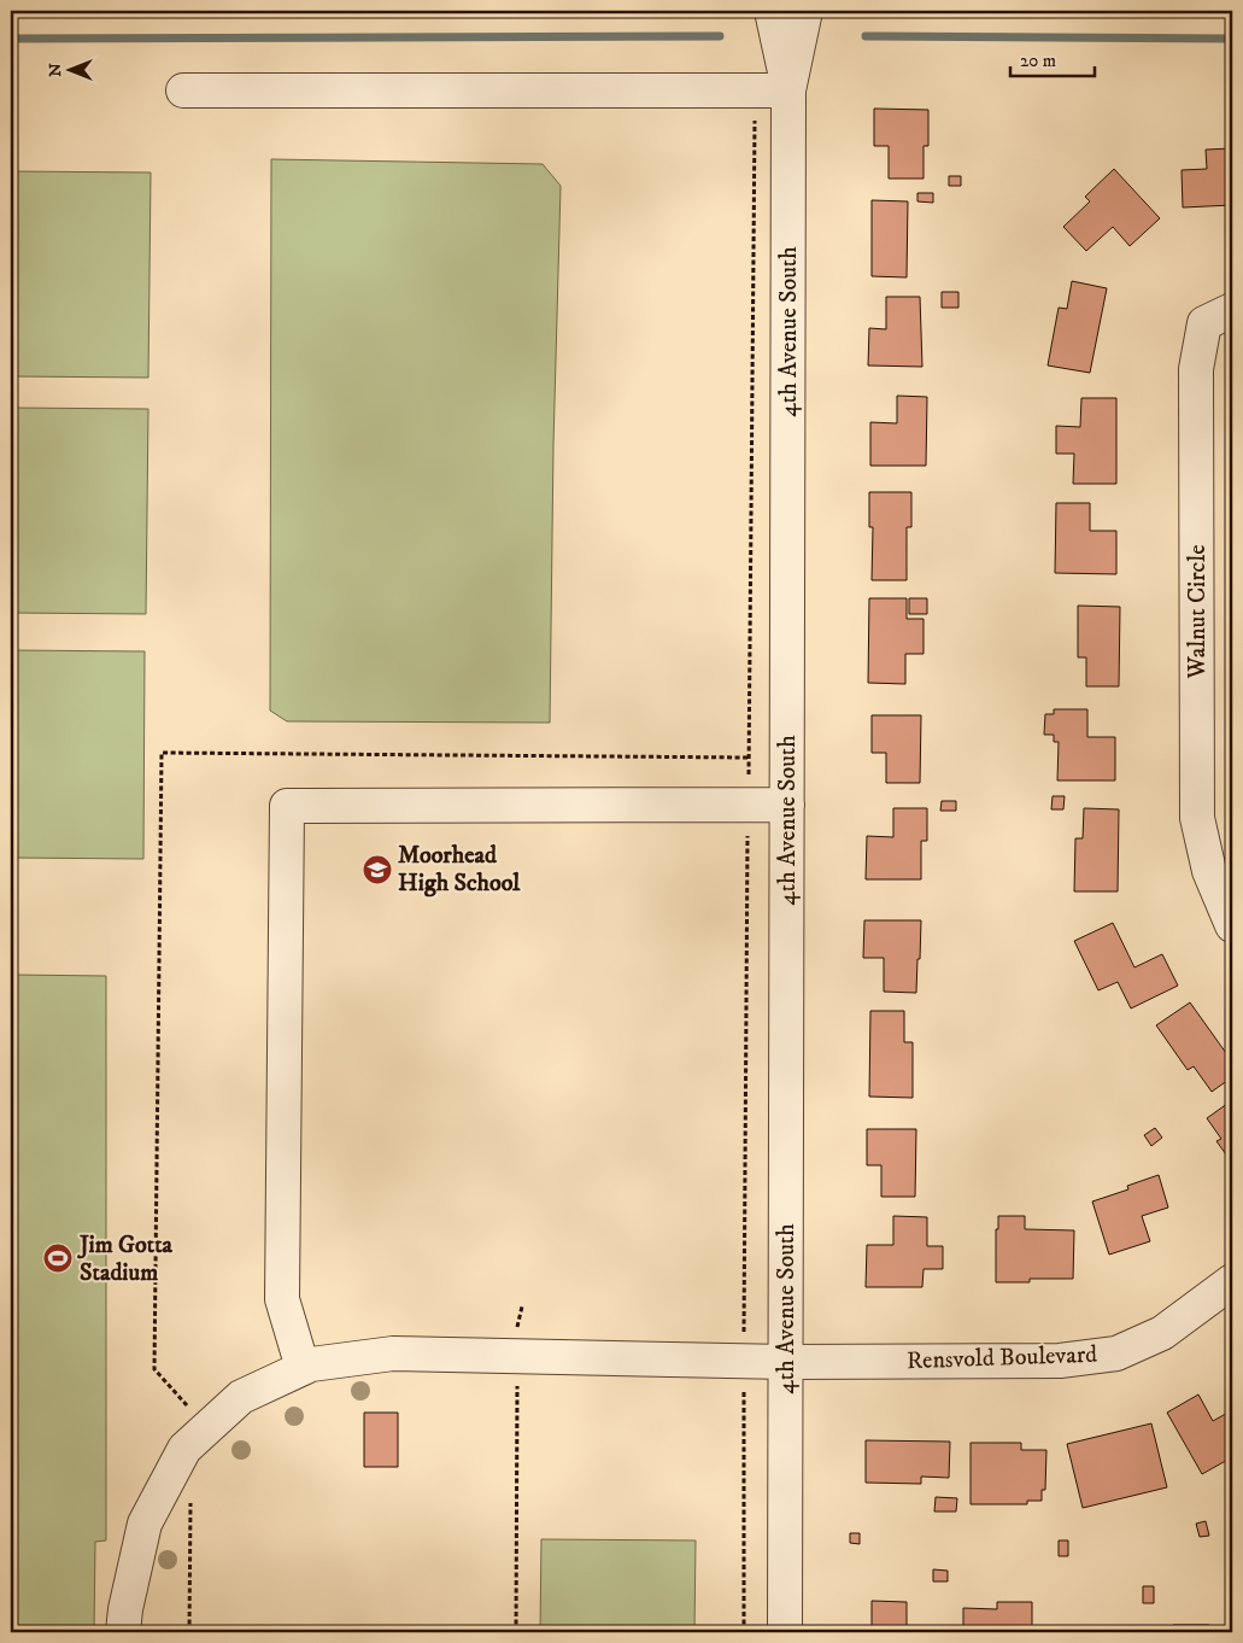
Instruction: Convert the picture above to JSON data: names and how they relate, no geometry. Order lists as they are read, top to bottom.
{
  "streets": {
    "street": ["4th Avenue South", "Walnut Circle", "Rensvold Boulevard"]
  },
  "crossings": [
    ["4th Avenue South", "Rensvold Boulevard"]
  ],
  "places": {
    "school or university": ["Moorhead High School"],
    "sports": ["Jim Gotta Stadium"]
  },
  "scale_bar": "20 m",
  "north": "left"
}
